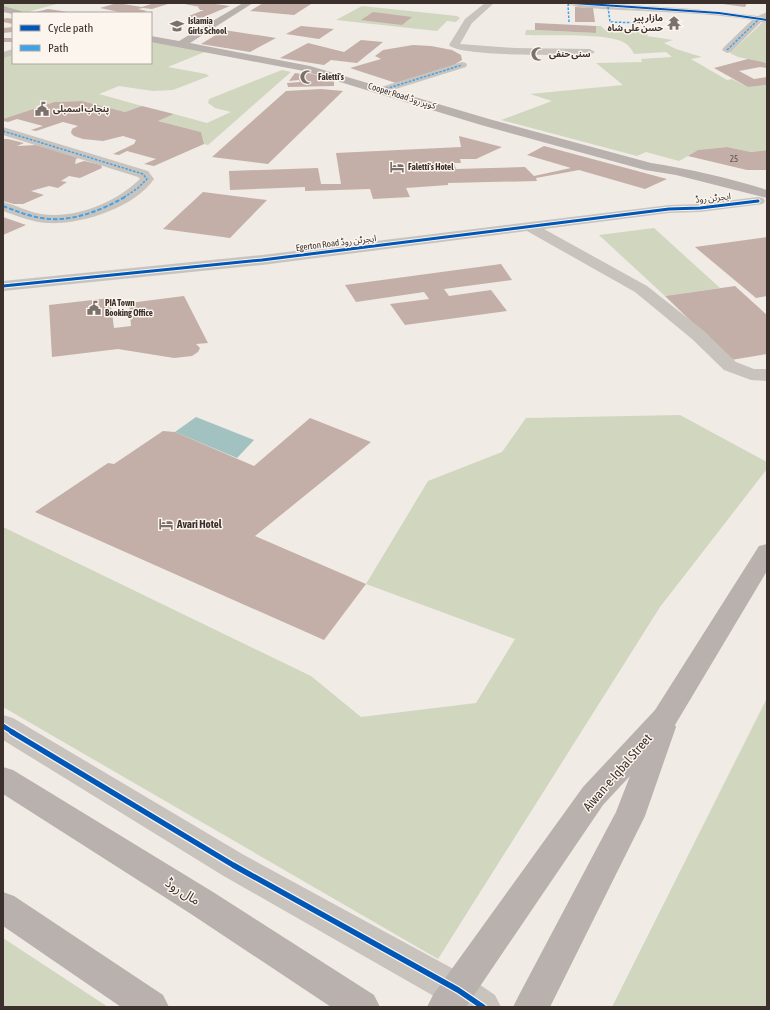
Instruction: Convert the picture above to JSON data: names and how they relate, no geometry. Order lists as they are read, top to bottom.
{
  "streets": {
    "main road": ["Cooper Road کوپر روڈ", "Aiwan-e-Iqbal Street", "مال روڈ"],
    "street": ["ایجرٹن روڈ", "Egerton Road ایجرٹن روڈ"]
  },
  "crossings": [
    ["Cooper Road کوپر روڈ", "ایجرٹن روڈ"],
    ["ایجرٹن روڈ", "Egerton Road ایجرٹن روڈ"]
  ],
  "places": {
    "temple": ["مازار پیر حسن علی شاہ"],
    "school or university": ["Islamia Girls School"],
    "mosque": ["سنی حنفی", "Faletti's"],
    "public building": ["پنجاب اسمبلی", "PIA Town Booking Office"],
    "hotel": ["Faletti's Hotel", "Avari Hotel"]
  },
  "house_numbers": ["25"],
  "legend": ["Cycle path", "Path"]
}
